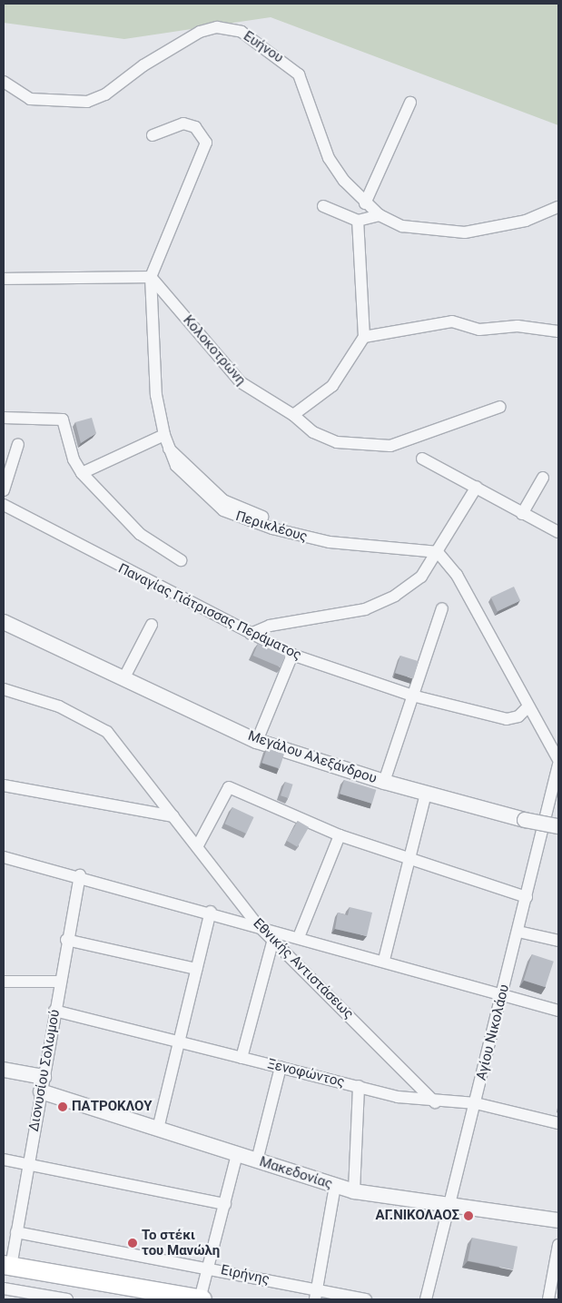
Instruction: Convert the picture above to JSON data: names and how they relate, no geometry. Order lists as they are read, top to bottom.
{
  "streets": {
    "street": [
      "Ευήνου",
      "Κολοκοτρώνη",
      "Περικλέους",
      "Παναγίας Γιάτρισσας Περάματος",
      "Μεγάλου Αλεξάνδρου",
      "Εθνικής Αντιστάσεως",
      "Αγίου Νικολάου",
      "Διονυσίου Σολωμού",
      "Ξενοφώντος",
      "Μακεδονίας",
      "Ειρήνης"
    ]
  },
  "crossings": [
    ["Κολοκοτρώνη", "Περικλέους"],
    ["Εθνικής Αντιστάσεως", "Ξενοφώντος"],
    ["Αγίου Νικολάου", "Ξενοφώντος"],
    ["Αγίου Νικολάου", "Μακεδονίας"],
    ["Διονυσίου Σολωμού", "Ξενοφώντος"],
    ["Διονυσίου Σολωμού", "Μακεδονίας"],
    ["Διονυσίου Σολωμού", "Ειρήνης"]
  ],
  "places": ["ΠΑΤΡΟΚΛΟΥ", "ΑΓ.ΝΙΚΟΛΑΟΣ", "Το στέκι του Μανώλη"]
}
